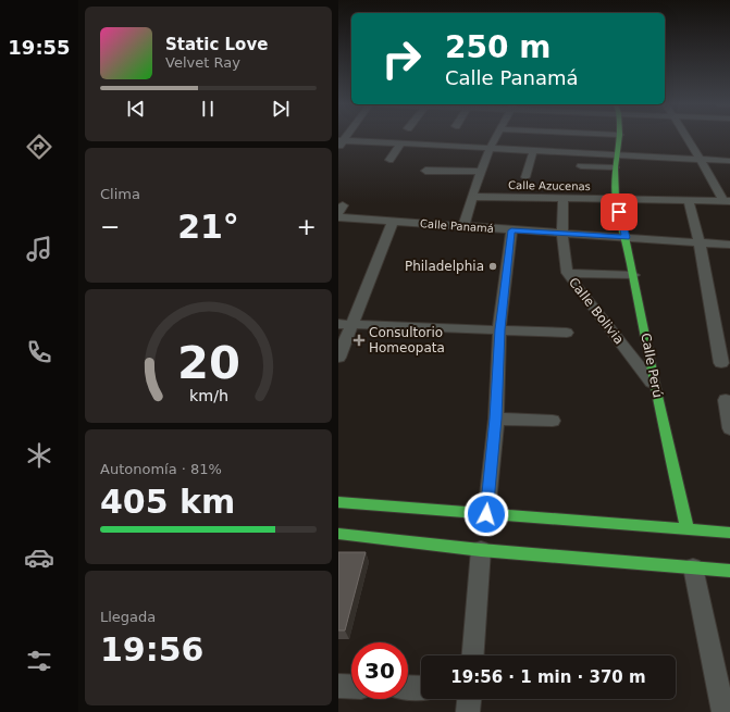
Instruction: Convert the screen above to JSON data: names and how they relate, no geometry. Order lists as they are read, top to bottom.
{
  "streets": {
    "street": [
      "Calle Azucenas",
      "Calle Panamá",
      "Calle Bolivia",
      "Calle Perú"
    ]
  },
  "crossings": [
    ["Calle Azucenas", "Calle Bolivia"],
    ["Calle Azucenas", "Calle Perú"],
    ["Calle Panamá", "Calle Bolivia"],
    ["Calle Panamá", "Calle Perú"],
    ["Calle Bolivia", "Calle Perú"]
  ],
  "places": {
    "other": ["Philadelphia"],
    "health": ["Consultorio Homeopata"]
  },
  "page": {
    "tabs": "19:55",
    "turn": ["250 m", "Calle Panamá"],
    "song": ["Static Love", "Velvet Ray"],
    "tile": [
      "Clima",
      ["Autonomía · 81%", "405 km"],
      ["Llegada", "19:56"]
    ],
    "heat": ["−", "21°", "+"],
    "limit": "30",
    "trip": "19:56 · 1 min · 370 m",
    "gauge": ["20", "km/h"]
  }
}
